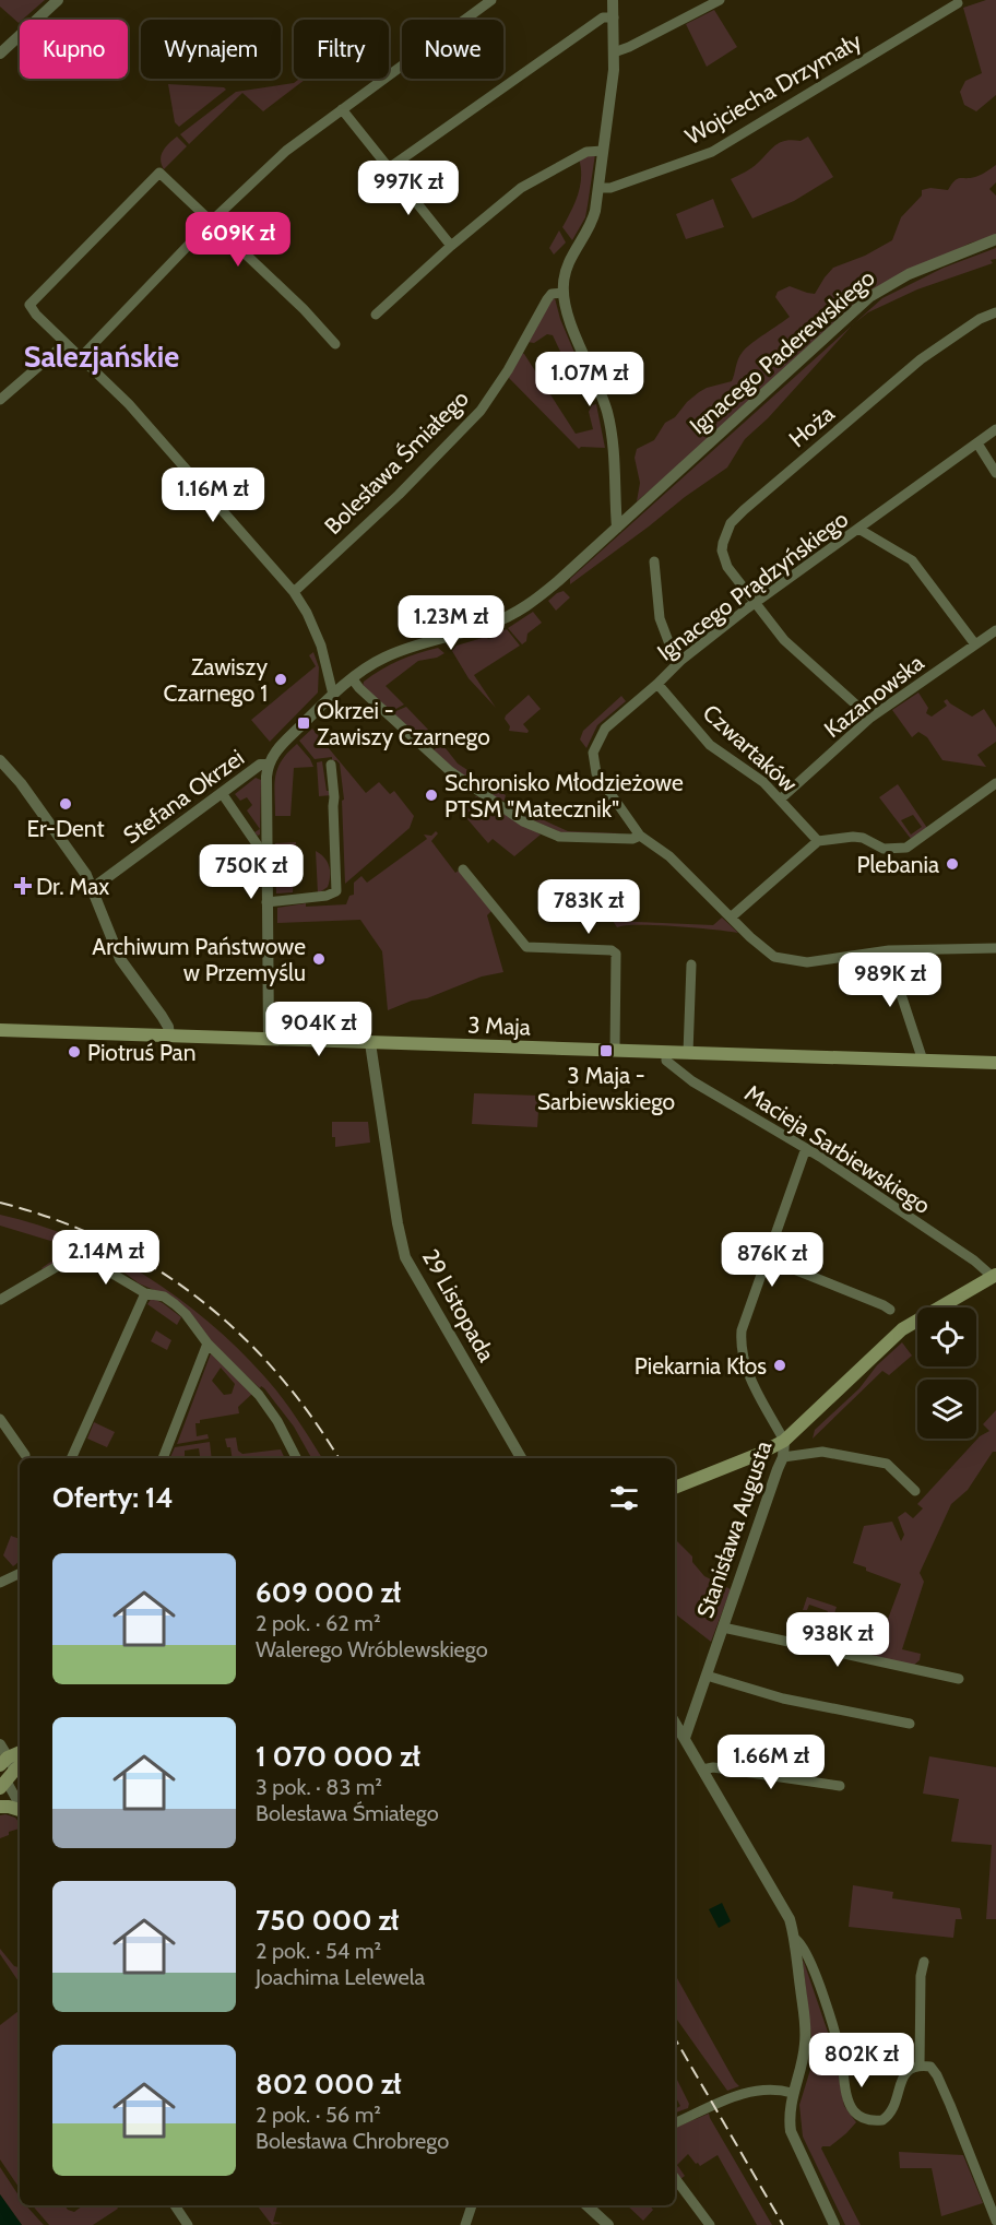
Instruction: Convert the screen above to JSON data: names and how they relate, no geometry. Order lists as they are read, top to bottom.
{
  "streets": {
    "main road": ["3 Maja", "Stanisława Augusta"],
    "street": [
      "Wojciecha Drzymały",
      "Ignacego Paderewskiego",
      "Hoża",
      "Bolesława Śmiałego",
      "Ignacego Prądzyńskiego",
      "Kazanowska",
      "Czwartaków",
      "Stefana Okrzei",
      "Macieja Sarbiewskiego",
      "29 Listopada"
    ]
  },
  "crossings": [
    ["Ignacego Paderewskiego", "Stefana Okrzei"],
    ["Hoża", "Ignacego Prądzyńskiego"],
    ["Hoża", "Kazanowska"],
    ["Ignacego Prądzyńskiego", "Czwartaków"],
    ["Kazanowska", "Czwartaków"],
    ["3 Maja", "Macieja Sarbiewskiego"],
    ["3 Maja", "29 Listopada"],
    ["Macieja Sarbiewskiego", "Stanisława Augusta"]
  ],
  "districts": ["Salezjańskie"],
  "places": {
    "other": [
      "Zawiszy Czarnego 1",
      "Schronisko Młodzieżowe PTSM \"Matecznik\"",
      "Er-Dent",
      "Plebania",
      "Archiwum Państwowe w Przemyślu",
      "Piotruś Pan",
      "Piekarnia Kłos"
    ],
    "transit": ["Okrzei - Zawiszy Czarnego", "3 Maja - Sarbiewskiego"],
    "health": ["Dr. Max"]
  },
  "page": {
    "chip": [
      "Kupno",
      "Wynajem",
      "Filtry",
      "Nowe"
    ],
    "price": [
      "997K zł",
      "609K zł",
      "1.07M zł",
      "1.16M zł",
      "1.23M zł",
      "750K zł",
      "783K zł",
      "989K zł",
      "904K zł",
      "2.14M zł",
      "876K zł",
      "938K zł",
      "1.66M zł",
      "802K zł"
    ],
    "heading": "Oferty: 14",
    "list": [
      {
        "name": "609 000 zł",
        "note": "2 pok. · 62 m² · Walerego Wróblewskiego"
      },
      {
        "name": "1 070 000 zł",
        "note": "3 pok. · 83 m² · Bolesława Śmiałego"
      },
      {
        "name": "750 000 zł",
        "note": "2 pok. · 54 m² · Joachima Lelewela"
      },
      {
        "name": "802 000 zł",
        "note": "2 pok. · 56 m² · Bolesława Chrobrego"
      }
    ]
  }
}
